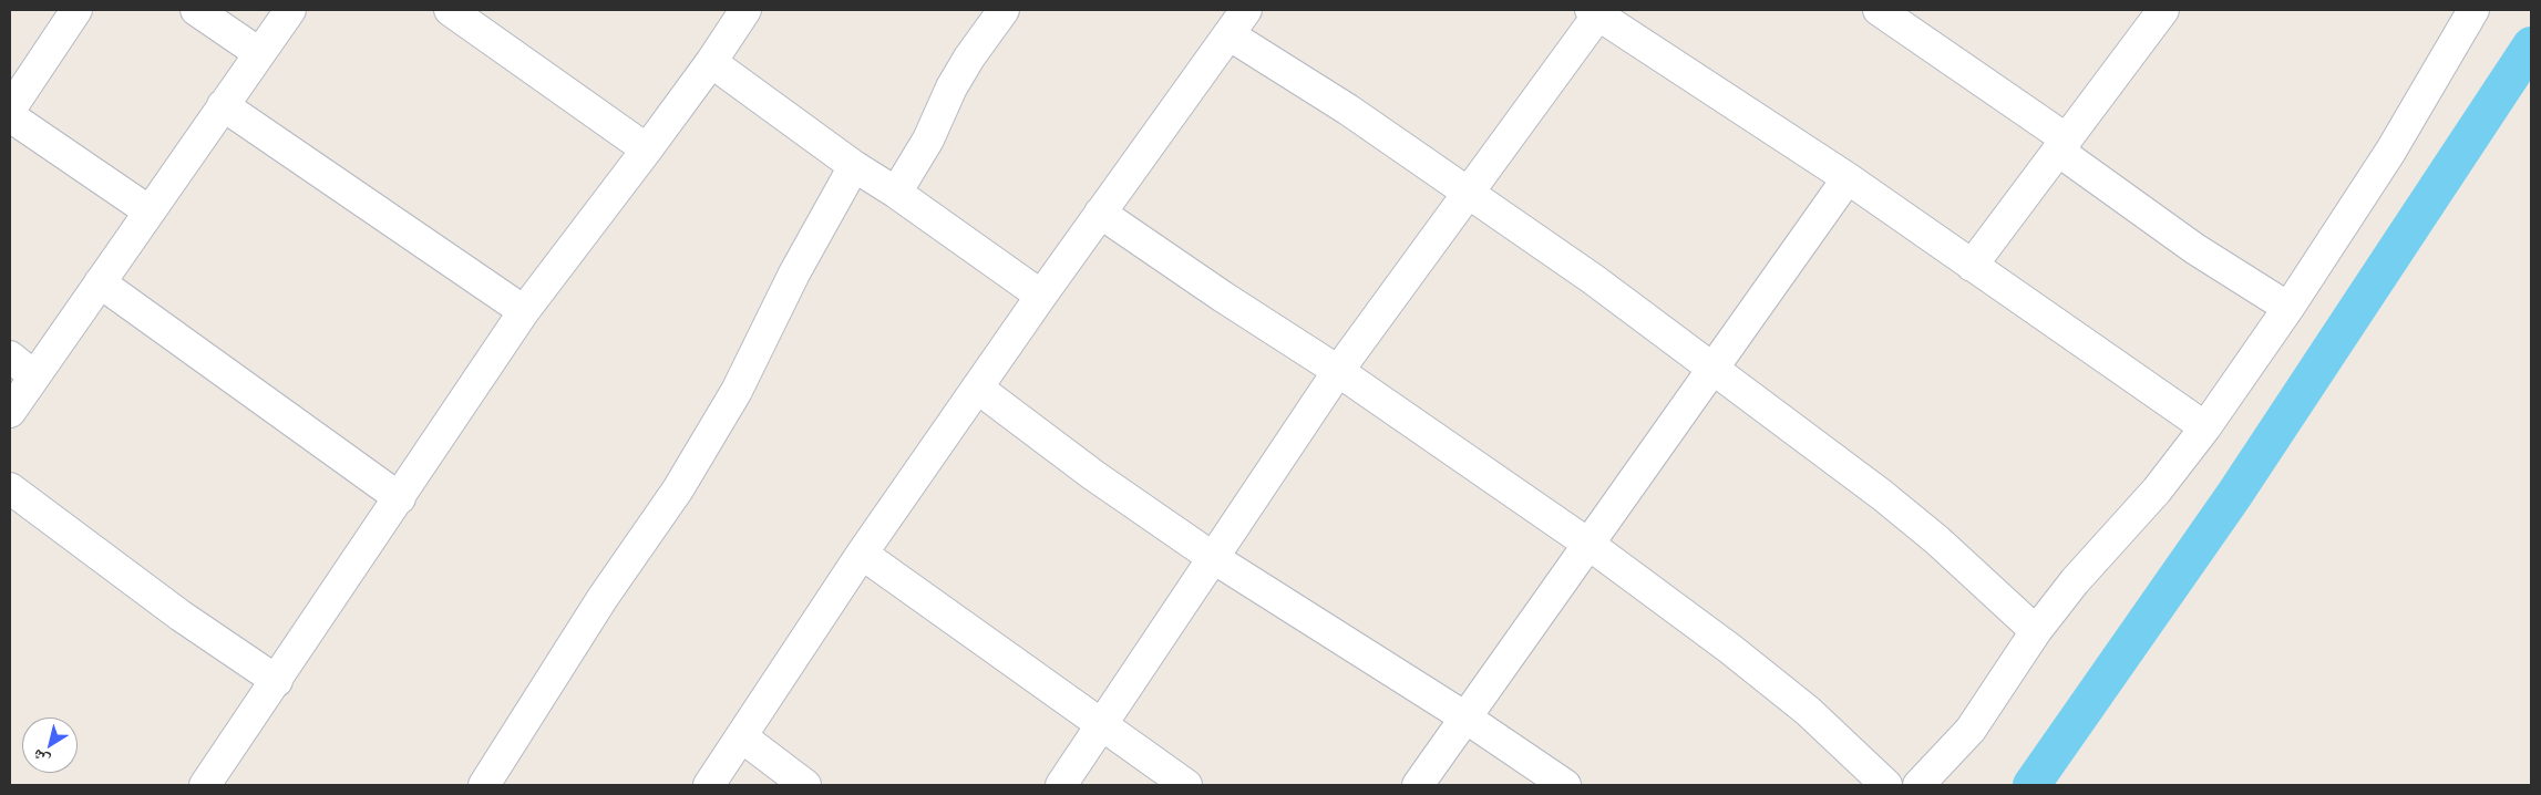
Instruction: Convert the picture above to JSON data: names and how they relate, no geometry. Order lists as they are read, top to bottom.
{
  "north": "bottom left"
}
